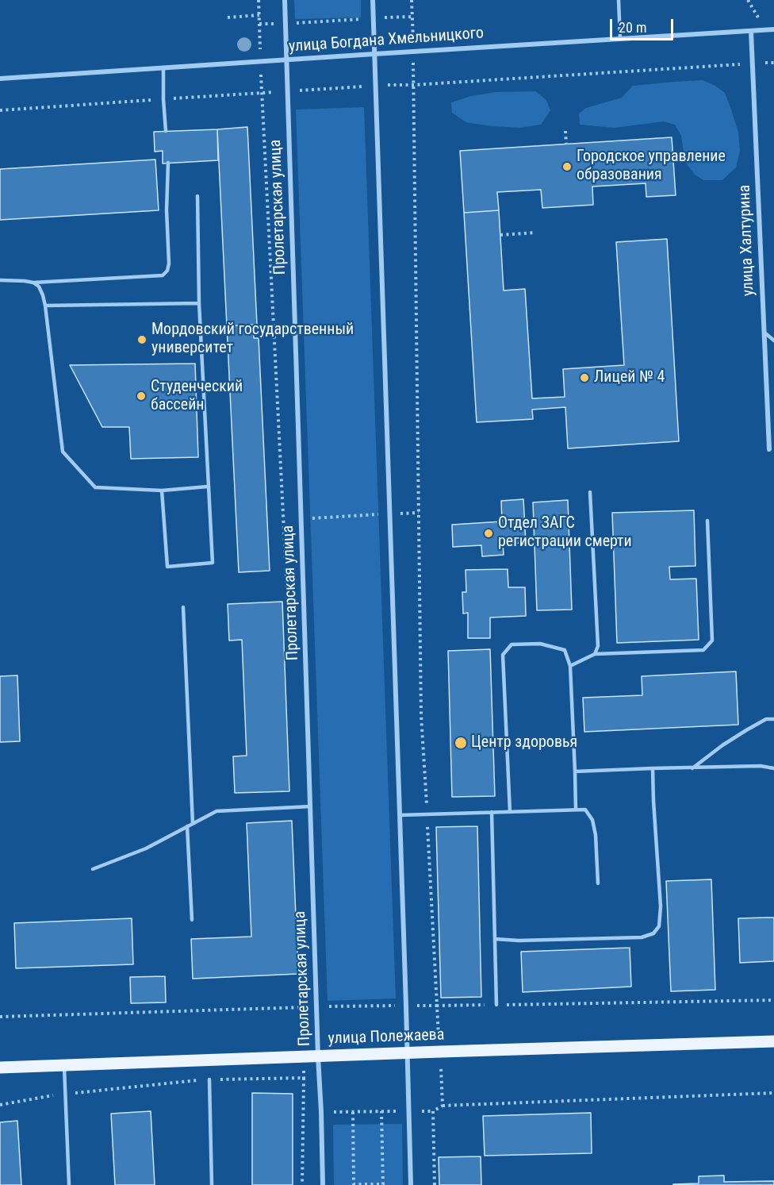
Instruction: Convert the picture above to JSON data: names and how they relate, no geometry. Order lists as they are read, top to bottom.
{
  "streets": {
    "main road": ["улица Полежаева"],
    "street": ["улица Богдана Хмельницкого", "Пролетарская улица", "улица Халтурина"]
  },
  "crossings": [
    ["улица Богдана Хмельницкого", "Пролетарская улица"],
    ["улица Богдана Хмельницкого", "улица Халтурина"],
    ["Пролетарская улица", "улица Полежаева"]
  ],
  "places": [
    "Городское управление образования",
    "Мордовский государственный университет",
    "Лицей № 4",
    "Студенческий бассейн",
    "Отдел ЗАГС регистрации смерти",
    "Центр здоровья"
  ],
  "scale_bar": "20 m"
}
